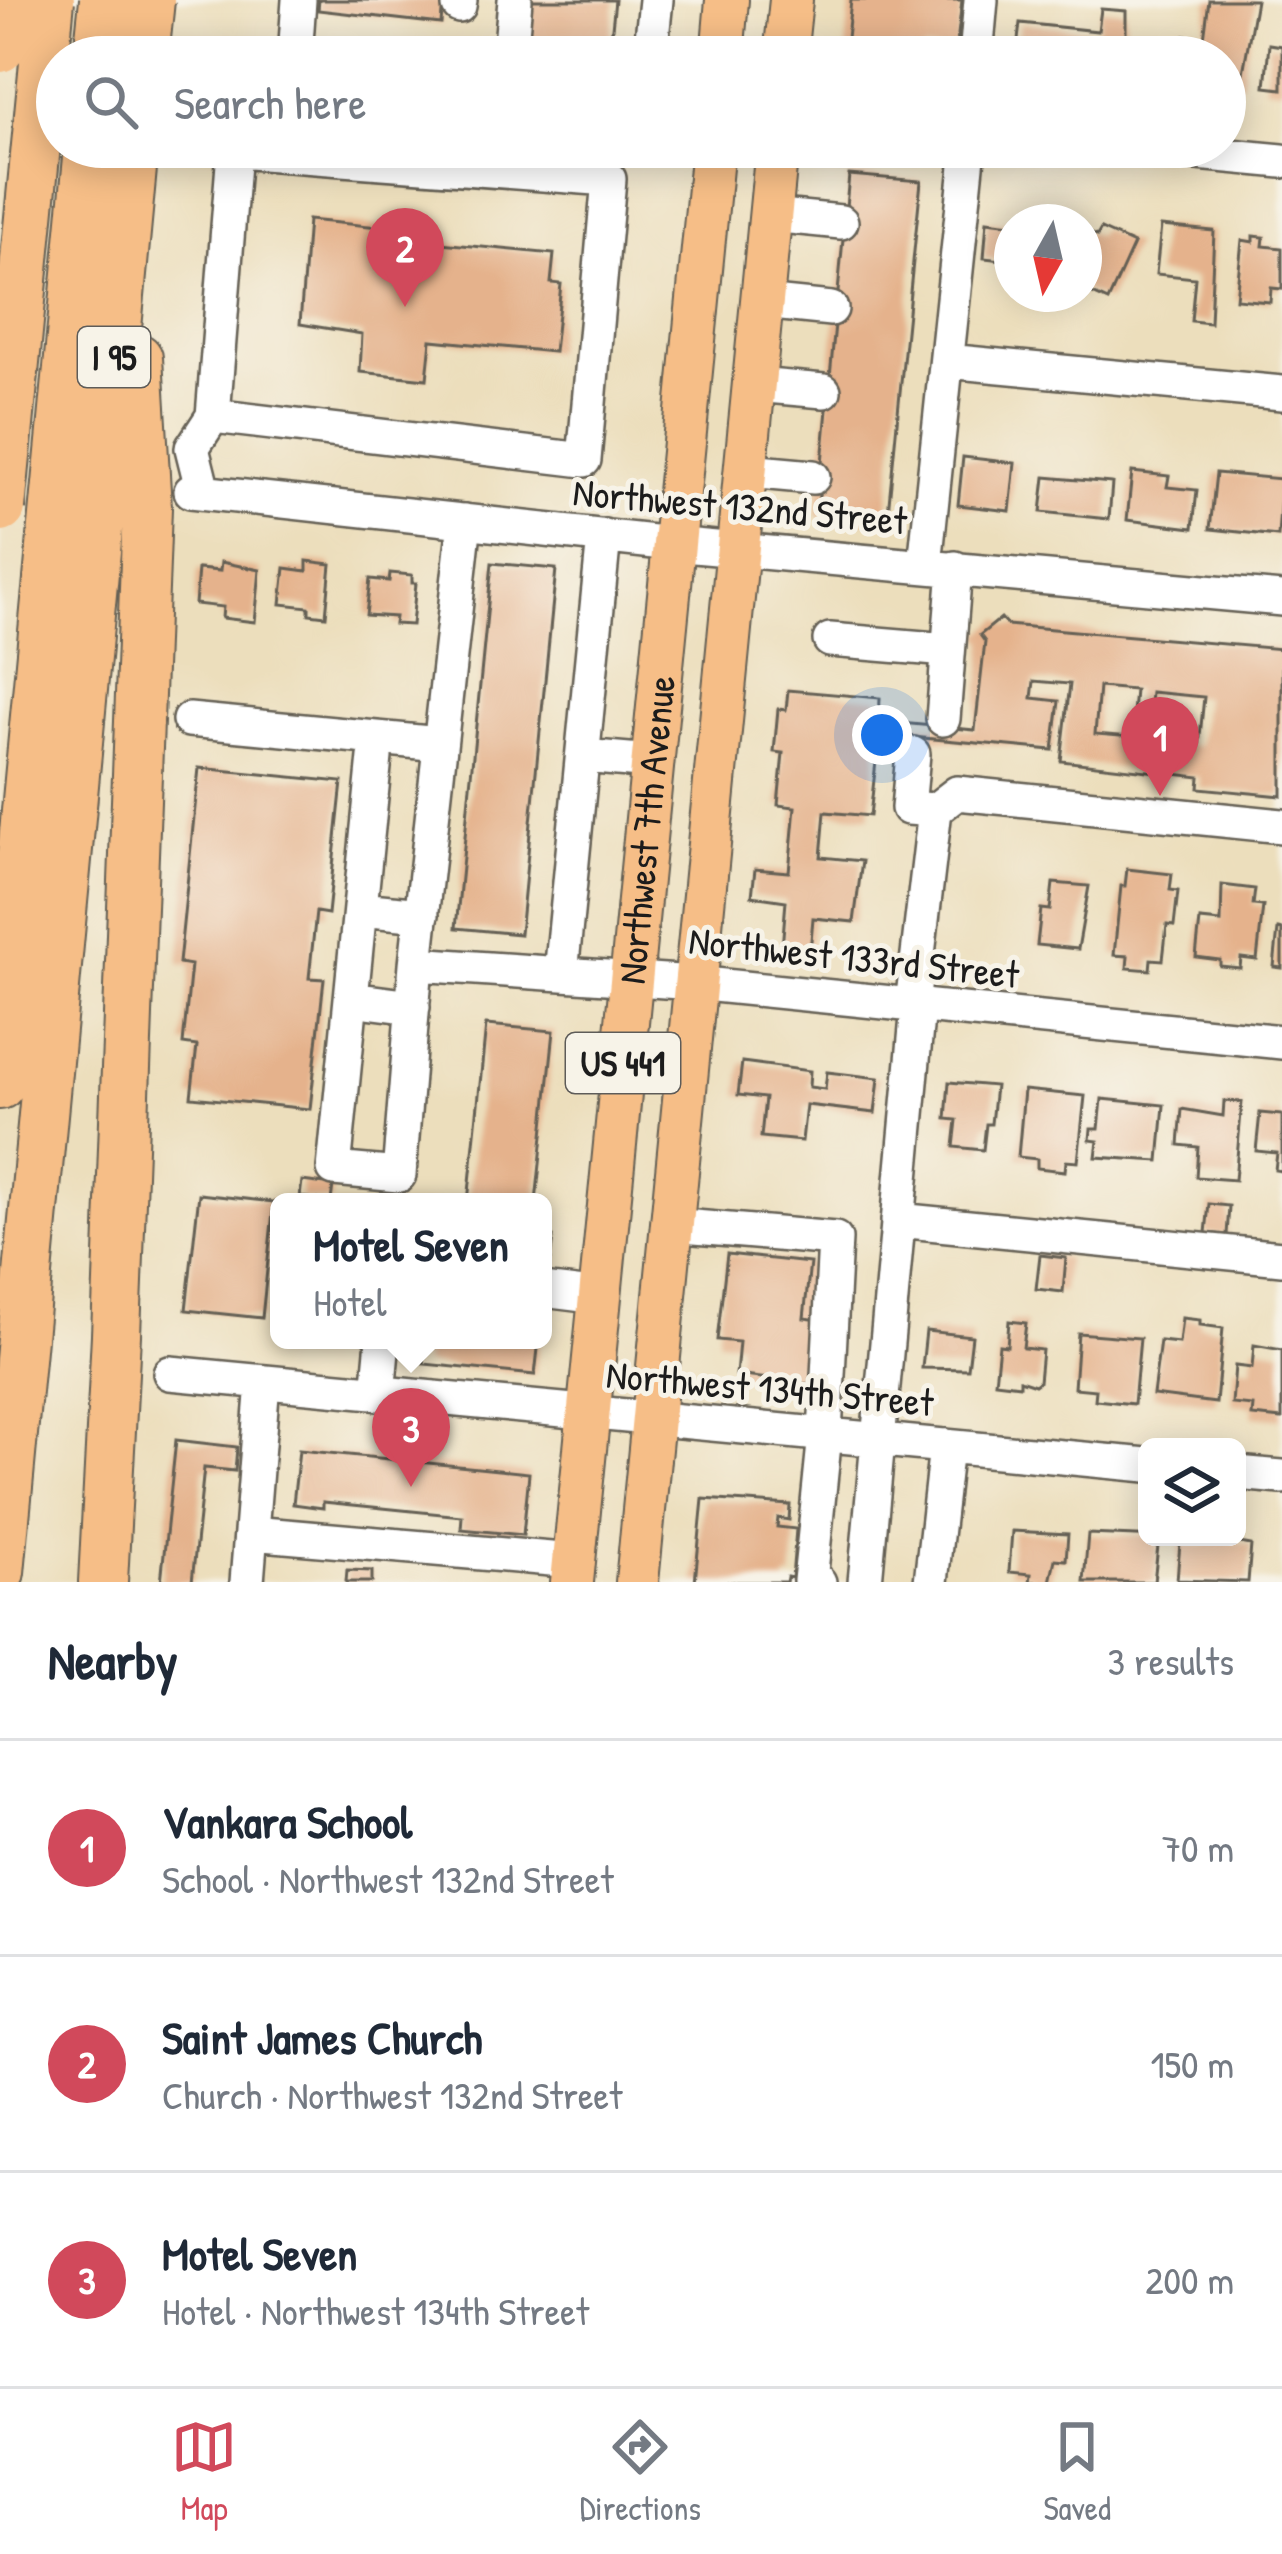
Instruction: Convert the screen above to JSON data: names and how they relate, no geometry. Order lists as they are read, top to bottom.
{
  "streets": {
    "highway": ["I 95"],
    "main road": ["Northwest 7th Avenue", "US 441"],
    "street": ["Northwest 132nd Street", "Northwest 133rd Street", "Northwest 134th Street"]
  },
  "crossings": [
    ["Northwest 132nd Street", "Northwest 7th Avenue"],
    ["Northwest 7th Avenue", "Northwest 133rd Street"],
    ["Northwest 7th Avenue", "Northwest 134th Street"]
  ],
  "north": "bottom",
  "page": {
    "search": "Search here",
    "pins": ["2", "1", "3"],
    "popup": ["Motel Seven", "Hotel"],
    "heading": ["Nearby", "3 results"],
    "list": [
      {
        "mark": "1",
        "name": "Vankara School",
        "note": "School · Northwest 132nd Street",
        "value": "70 m"
      },
      {
        "mark": "2",
        "name": "Saint James Church",
        "note": "Church · Northwest 132nd Street",
        "value": "150 m"
      },
      {
        "mark": "3",
        "name": "Motel Seven",
        "note": "Hotel · Northwest 134th Street",
        "value": "200 m"
      }
    ],
    "nav": ["Map", "Directions", "Saved"]
  }
}
